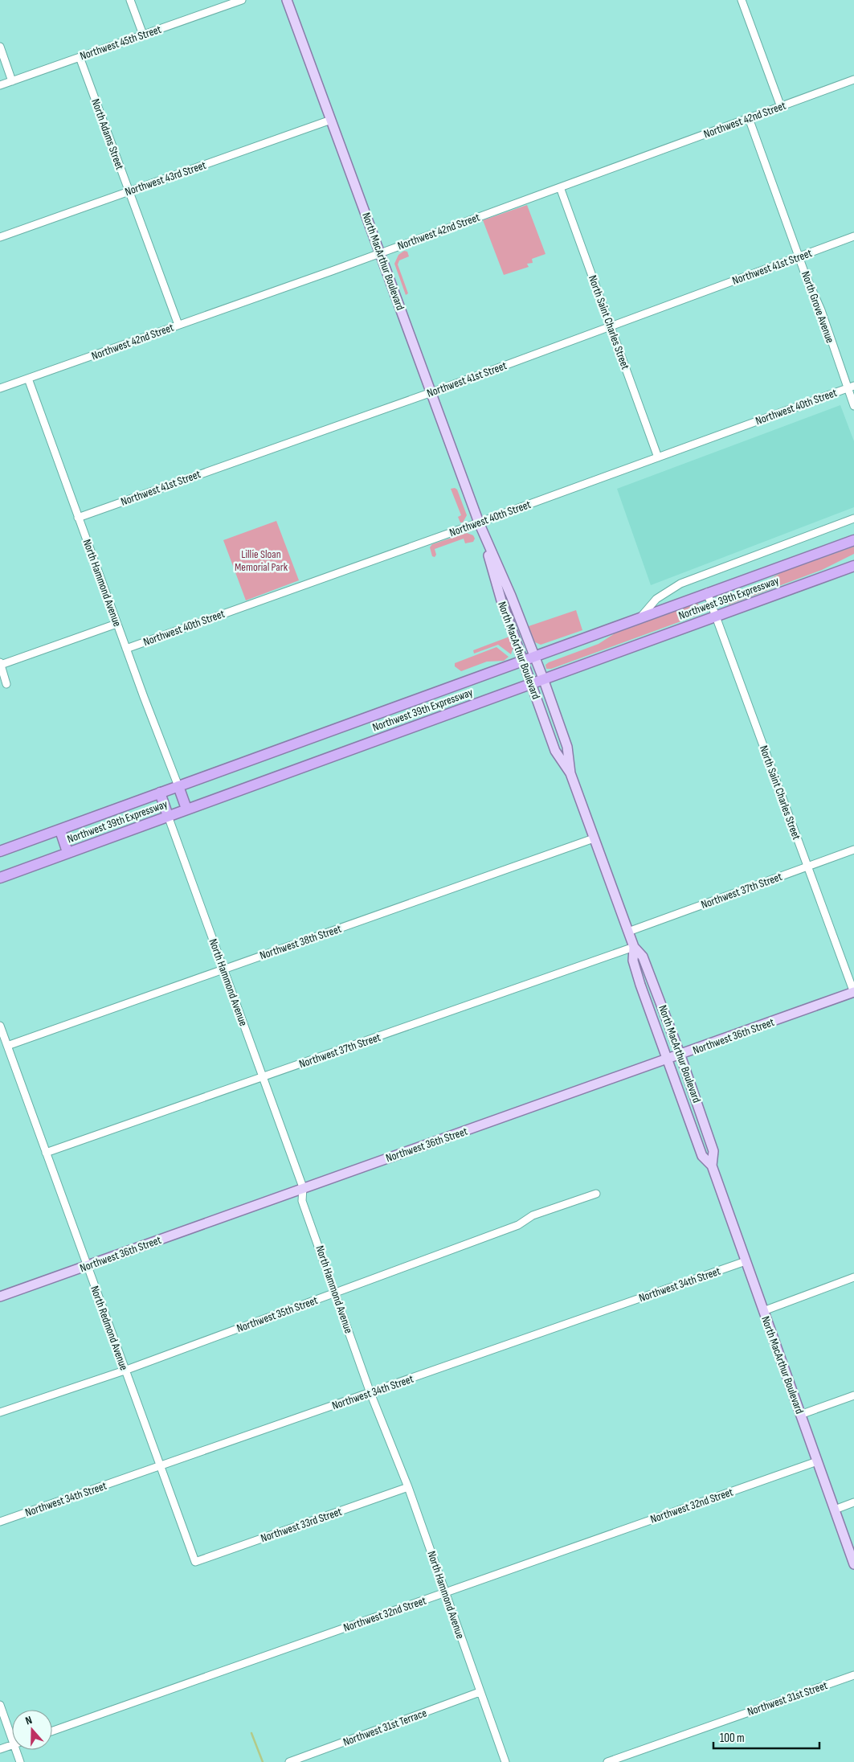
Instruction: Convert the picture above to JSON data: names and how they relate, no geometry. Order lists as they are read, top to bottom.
{
  "streets": {
    "highway": ["Northwest 39th Expressway"],
    "main road": ["North MacArthur Boulevard", "Northwest 36th Street"],
    "street": [
      "Northwest 45th Street",
      "Northwest 42nd Street",
      "North Adams Street",
      "Northwest 43rd Street",
      "Northwest 41st Street",
      "North Grove Avenue",
      "North Saint Charles Street",
      "Northwest 40th Street",
      "North Hammond Avenue",
      "Northwest 37th Street",
      "Northwest 38th Street",
      "Northwest 34th Street",
      "Northwest 35th Street",
      "North Redmond Avenue",
      "Northwest 32nd Street",
      "Northwest 33rd Street",
      "Northwest 31st Street",
      "Northwest 31st Terrace"
    ]
  },
  "crossings": [
    ["Northwest 45th Street", "North Adams Street"],
    ["Northwest 42nd Street", "North Adams Street"],
    ["Northwest 42nd Street", "North MacArthur Boulevard"],
    ["Northwest 42nd Street", "North Grove Avenue"],
    ["Northwest 42nd Street", "North Saint Charles Street"],
    ["Northwest 42nd Street", "North Hammond Avenue"],
    ["North Adams Street", "Northwest 43rd Street"],
    ["Northwest 43rd Street", "North MacArthur Boulevard"],
    ["North MacArthur Boulevard", "Northwest 41st Street"],
    ["North MacArthur Boulevard", "Northwest 40th Street"],
    ["North MacArthur Boulevard", "Northwest 39th Expressway"],
    ["North MacArthur Boulevard", "Northwest 37th Street"],
    ["North MacArthur Boulevard", "Northwest 38th Street"],
    ["North MacArthur Boulevard", "Northwest 36th Street"],
    ["North MacArthur Boulevard", "Northwest 34th Street"],
    ["North MacArthur Boulevard", "Northwest 32nd Street"],
    ["Northwest 41st Street", "North Grove Avenue"],
    ["Northwest 41st Street", "North Saint Charles Street"],
    ["Northwest 41st Street", "North Hammond Avenue"],
    ["North Grove Avenue", "Northwest 40th Street"],
    ["North Saint Charles Street", "Northwest 40th Street"],
    ["North Saint Charles Street", "Northwest 39th Expressway"],
    ["North Saint Charles Street", "Northwest 37th Street"],
    ["North Saint Charles Street", "Northwest 36th Street"],
    ["Northwest 40th Street", "North Hammond Avenue"],
    ["North Hammond Avenue", "Northwest 39th Expressway"],
    ["North Hammond Avenue", "Northwest 37th Street"],
    ["North Hammond Avenue", "Northwest 38th Street"],
    ["North Hammond Avenue", "Northwest 36th Street"],
    ["North Hammond Avenue", "Northwest 34th Street"],
    ["North Hammond Avenue", "Northwest 35th Street"],
    ["North Hammond Avenue", "Northwest 32nd Street"],
    ["North Hammond Avenue", "Northwest 33rd Street"],
    ["North Hammond Avenue", "Northwest 31st Terrace"],
    ["Northwest 37th Street", "North Redmond Avenue"],
    ["Northwest 38th Street", "North Redmond Avenue"],
    ["Northwest 36th Street", "North Redmond Avenue"],
    ["Northwest 34th Street", "North Redmond Avenue"],
    ["Northwest 35th Street", "North Redmond Avenue"],
    ["North Redmond Avenue", "Northwest 33rd Street"]
  ],
  "parks": ["Lillie Sloan Memorial Park"],
  "scale_bar": "100 m",
  "north": "top"
}
